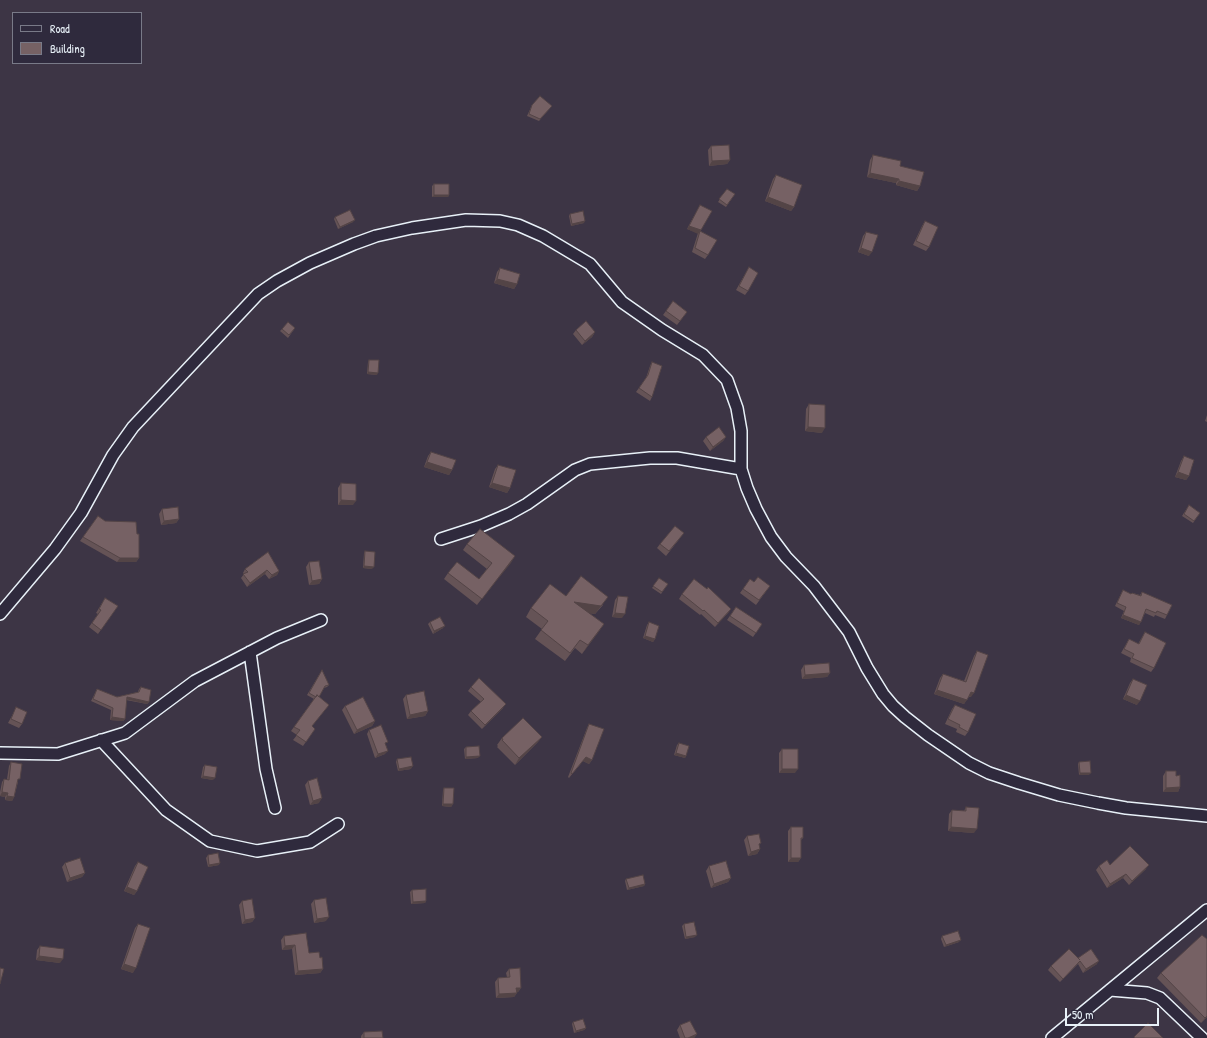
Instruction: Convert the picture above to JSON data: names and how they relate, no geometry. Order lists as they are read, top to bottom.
{
  "legend": ["Road", "Building"],
  "scale_bar": "50 m"
}
